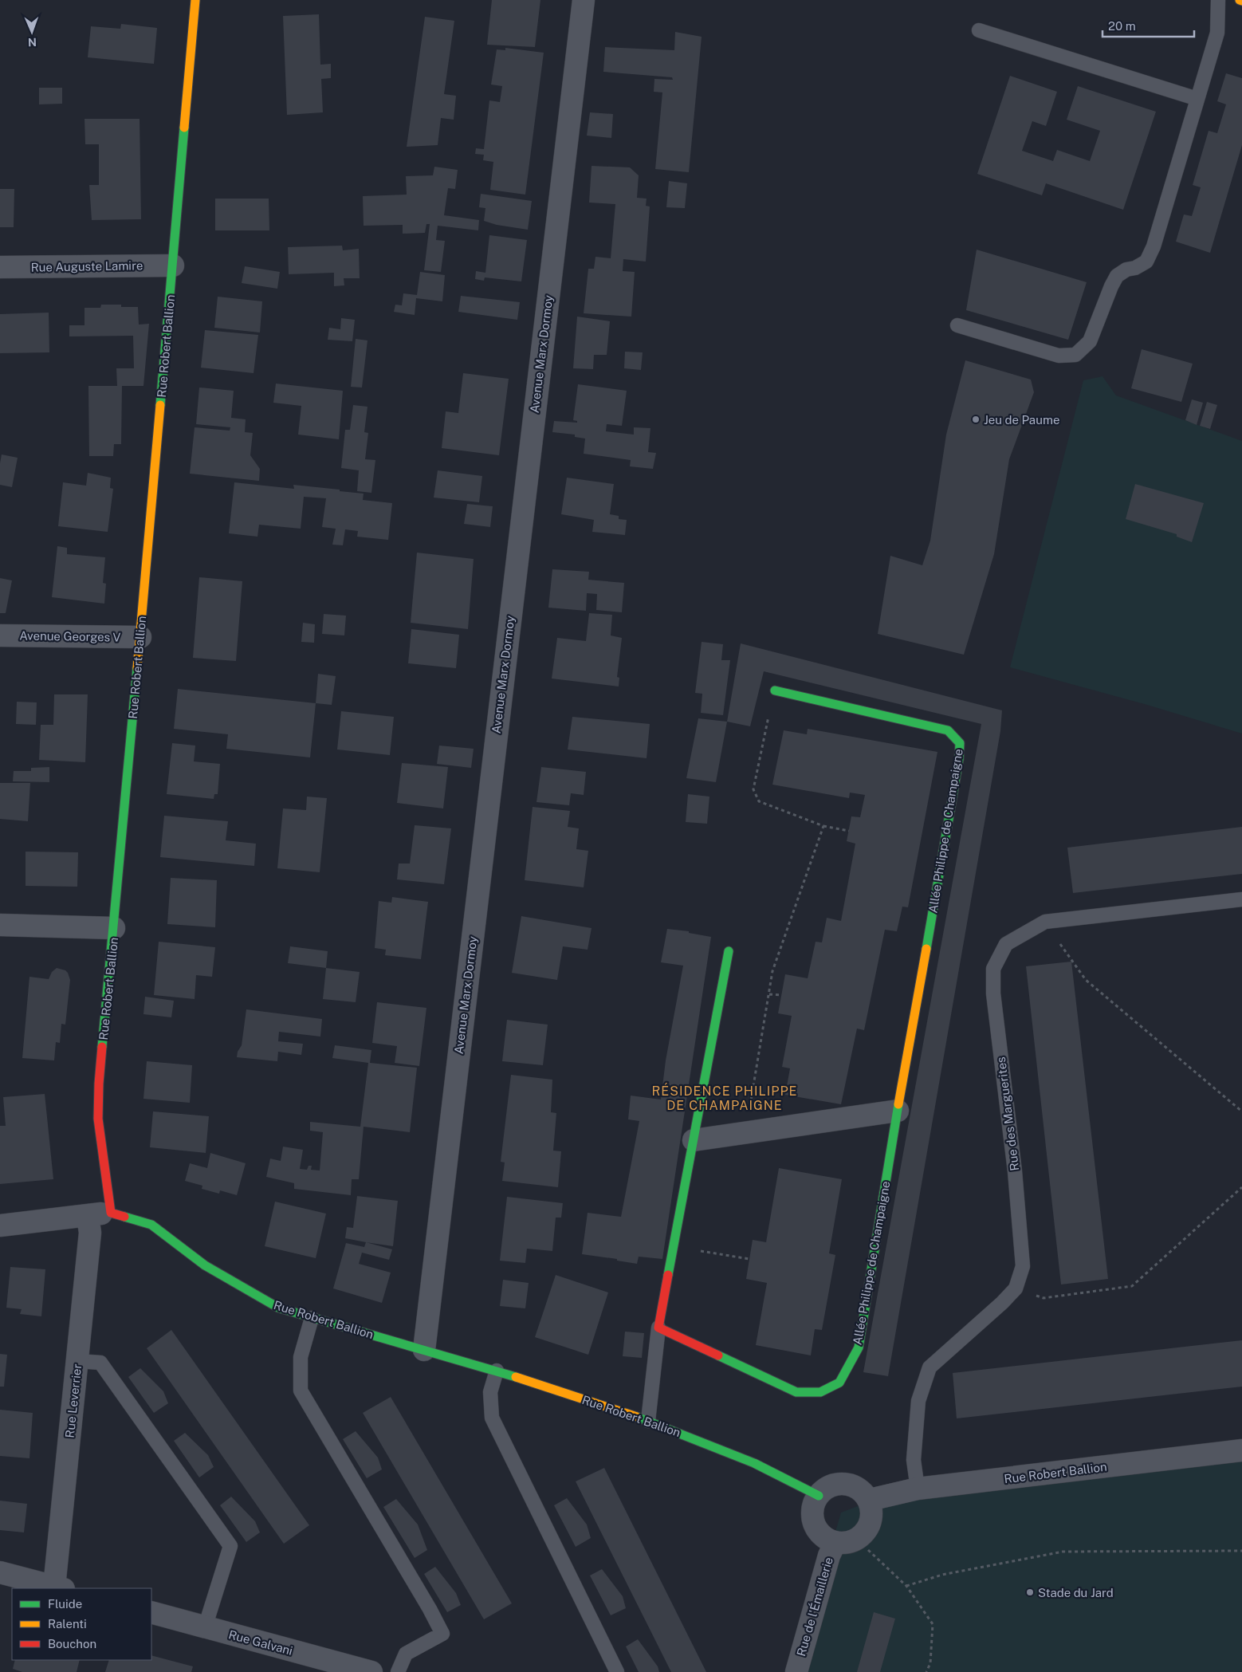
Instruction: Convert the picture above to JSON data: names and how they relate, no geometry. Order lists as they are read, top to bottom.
{
  "streets": {
    "street": [
      "Rue Auguste Lamire",
      "Rue Robert Ballion",
      "Avenue Marx Dormoy",
      "Avenue Georges V",
      "Allée Philippe de Champaigne",
      "Rue Leverrier",
      "Rue de l'Émaillerie",
      "Rue Galvani"
    ],
    "lane": ["Rue des Marguerites"]
  },
  "crossings": [
    ["Rue Auguste Lamire", "Rue Robert Ballion"],
    ["Rue Robert Ballion", "Avenue Marx Dormoy"],
    ["Rue Robert Ballion", "Avenue Georges V"],
    ["Rue Robert Ballion", "Rue des Marguerites"],
    ["Rue Robert Ballion", "Rue de l'Émaillerie"]
  ],
  "districts": ["RÉSIDENCE PHILIPPE DE CHAMPAIGNE"],
  "places": ["Jeu de Paume", "Stade du Jard"],
  "legend": ["Fluide", "Ralenti", "Bouchon"],
  "scale_bar": "20 m",
  "north": "bottom"
}
